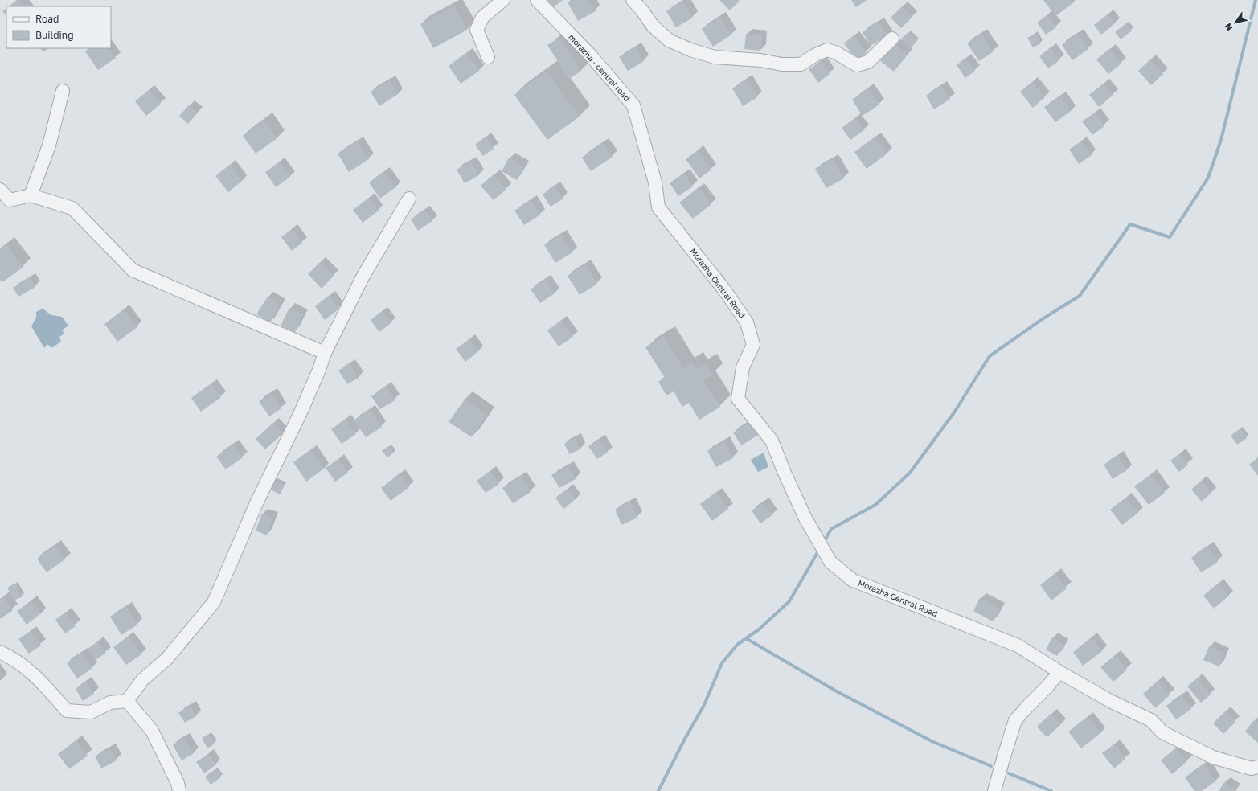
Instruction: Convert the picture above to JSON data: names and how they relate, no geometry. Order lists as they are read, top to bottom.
{
  "streets": {
    "street": ["morazha - central road", "Morazha Central Road"]
  },
  "crossings": [
    ["morazha - central road", "Morazha Central Road"]
  ],
  "legend": ["Road", "Building"],
  "north": "bottom left"
}
